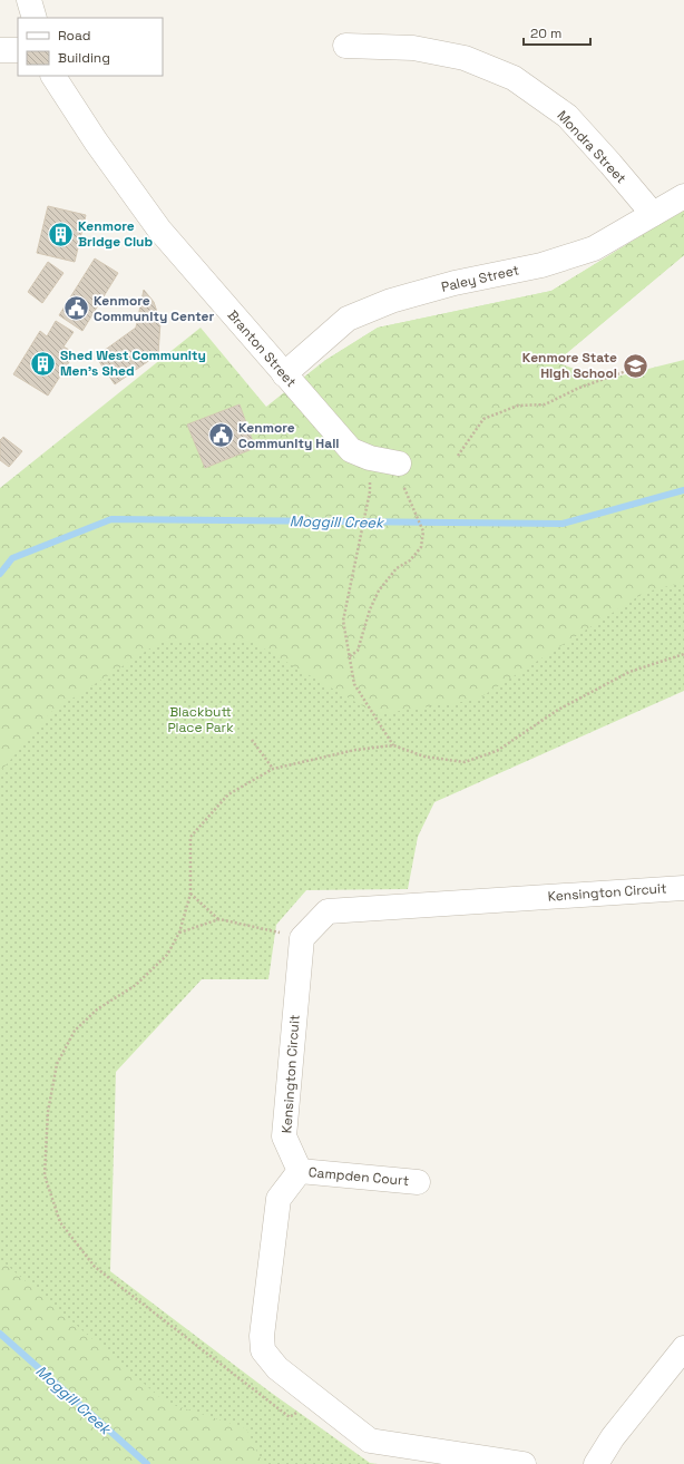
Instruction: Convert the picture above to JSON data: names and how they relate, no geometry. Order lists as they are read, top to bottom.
{
  "streets": {
    "street": [
      "Mondra Street",
      "Paley Street",
      "Branton Street",
      "Kensington Circuit",
      "Campden Court"
    ]
  },
  "crossings": [
    ["Mondra Street", "Paley Street"],
    ["Paley Street", "Branton Street"],
    ["Kensington Circuit", "Campden Court"]
  ],
  "water": ["Moggill Creek"],
  "parks": ["Blackbutt Place Park"],
  "places": {
    "building": ["Kenmore Bridge Club", "Shed West Community Men's Shed"],
    "public building": ["Kenmore Community Center", "Kenmore Community Hall"],
    "school or university": ["Kenmore State High School"]
  },
  "legend": ["Road", "Building"],
  "scale_bar": "20 m"
}
